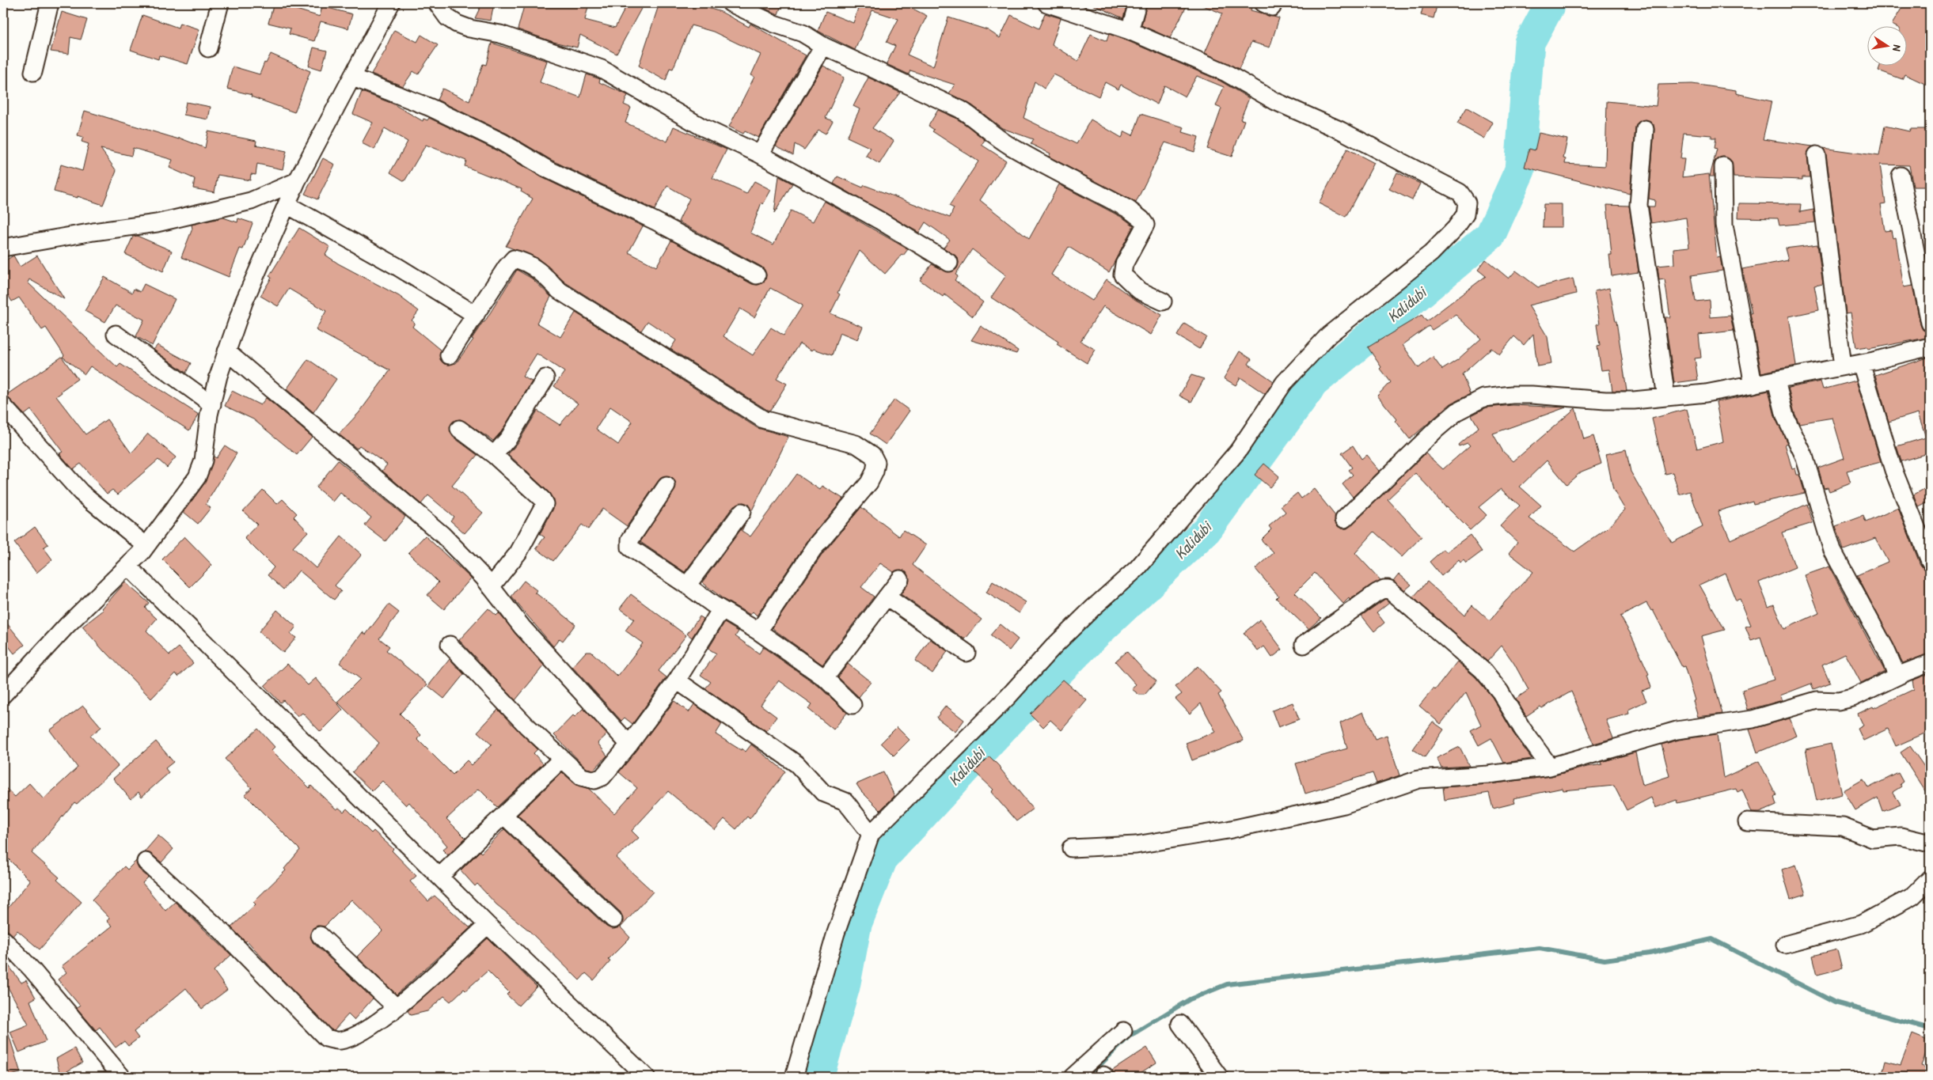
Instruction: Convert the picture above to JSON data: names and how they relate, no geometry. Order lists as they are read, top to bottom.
{
  "water": ["Kalidubi"],
  "north": "right"
}
